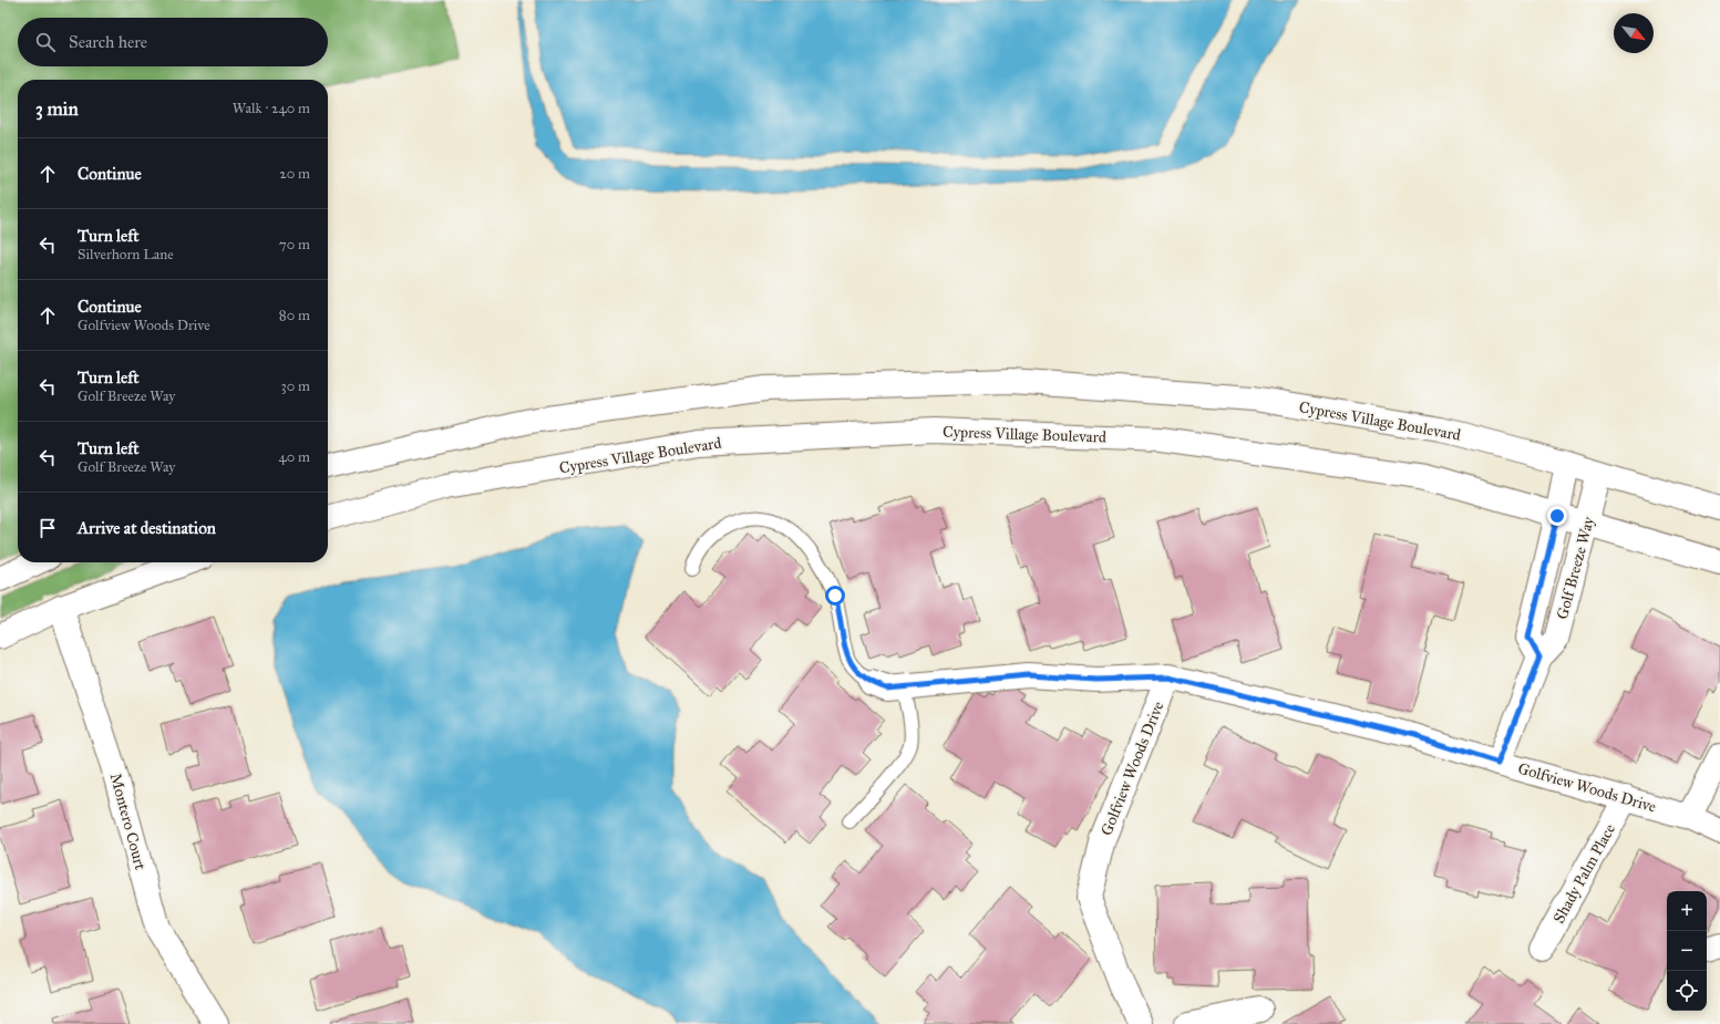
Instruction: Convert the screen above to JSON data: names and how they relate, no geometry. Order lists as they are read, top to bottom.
{
  "streets": {
    "street": [
      "Cypress Village Boulevard",
      "Golf Breeze Way",
      "Golfview Woods Drive",
      "Montero Court",
      "Shady Palm Place"
    ]
  },
  "crossings": [
    ["Cypress Village Boulevard", "Golf Breeze Way"],
    ["Golf Breeze Way", "Golfview Woods Drive"],
    ["Golfview Woods Drive", "Shady Palm Place"]
  ],
  "north": "bottom right",
  "page": {
    "search": "Search here",
    "heading": ["3 min", "Walk · 240 m"],
    "list": [
      ["Continue", "20 m"],
      ["Turn left", "Silverhorn Lane", "70 m"],
      ["Continue", "Golfview Woods Drive", "80 m"],
      ["Turn left", "Golf Breeze Way", "30 m"],
      ["Turn left", "Golf Breeze Way", "40 m"],
      "Arrive at destination"
    ],
    "map_buttons": ["+", "−"]
  }
}
